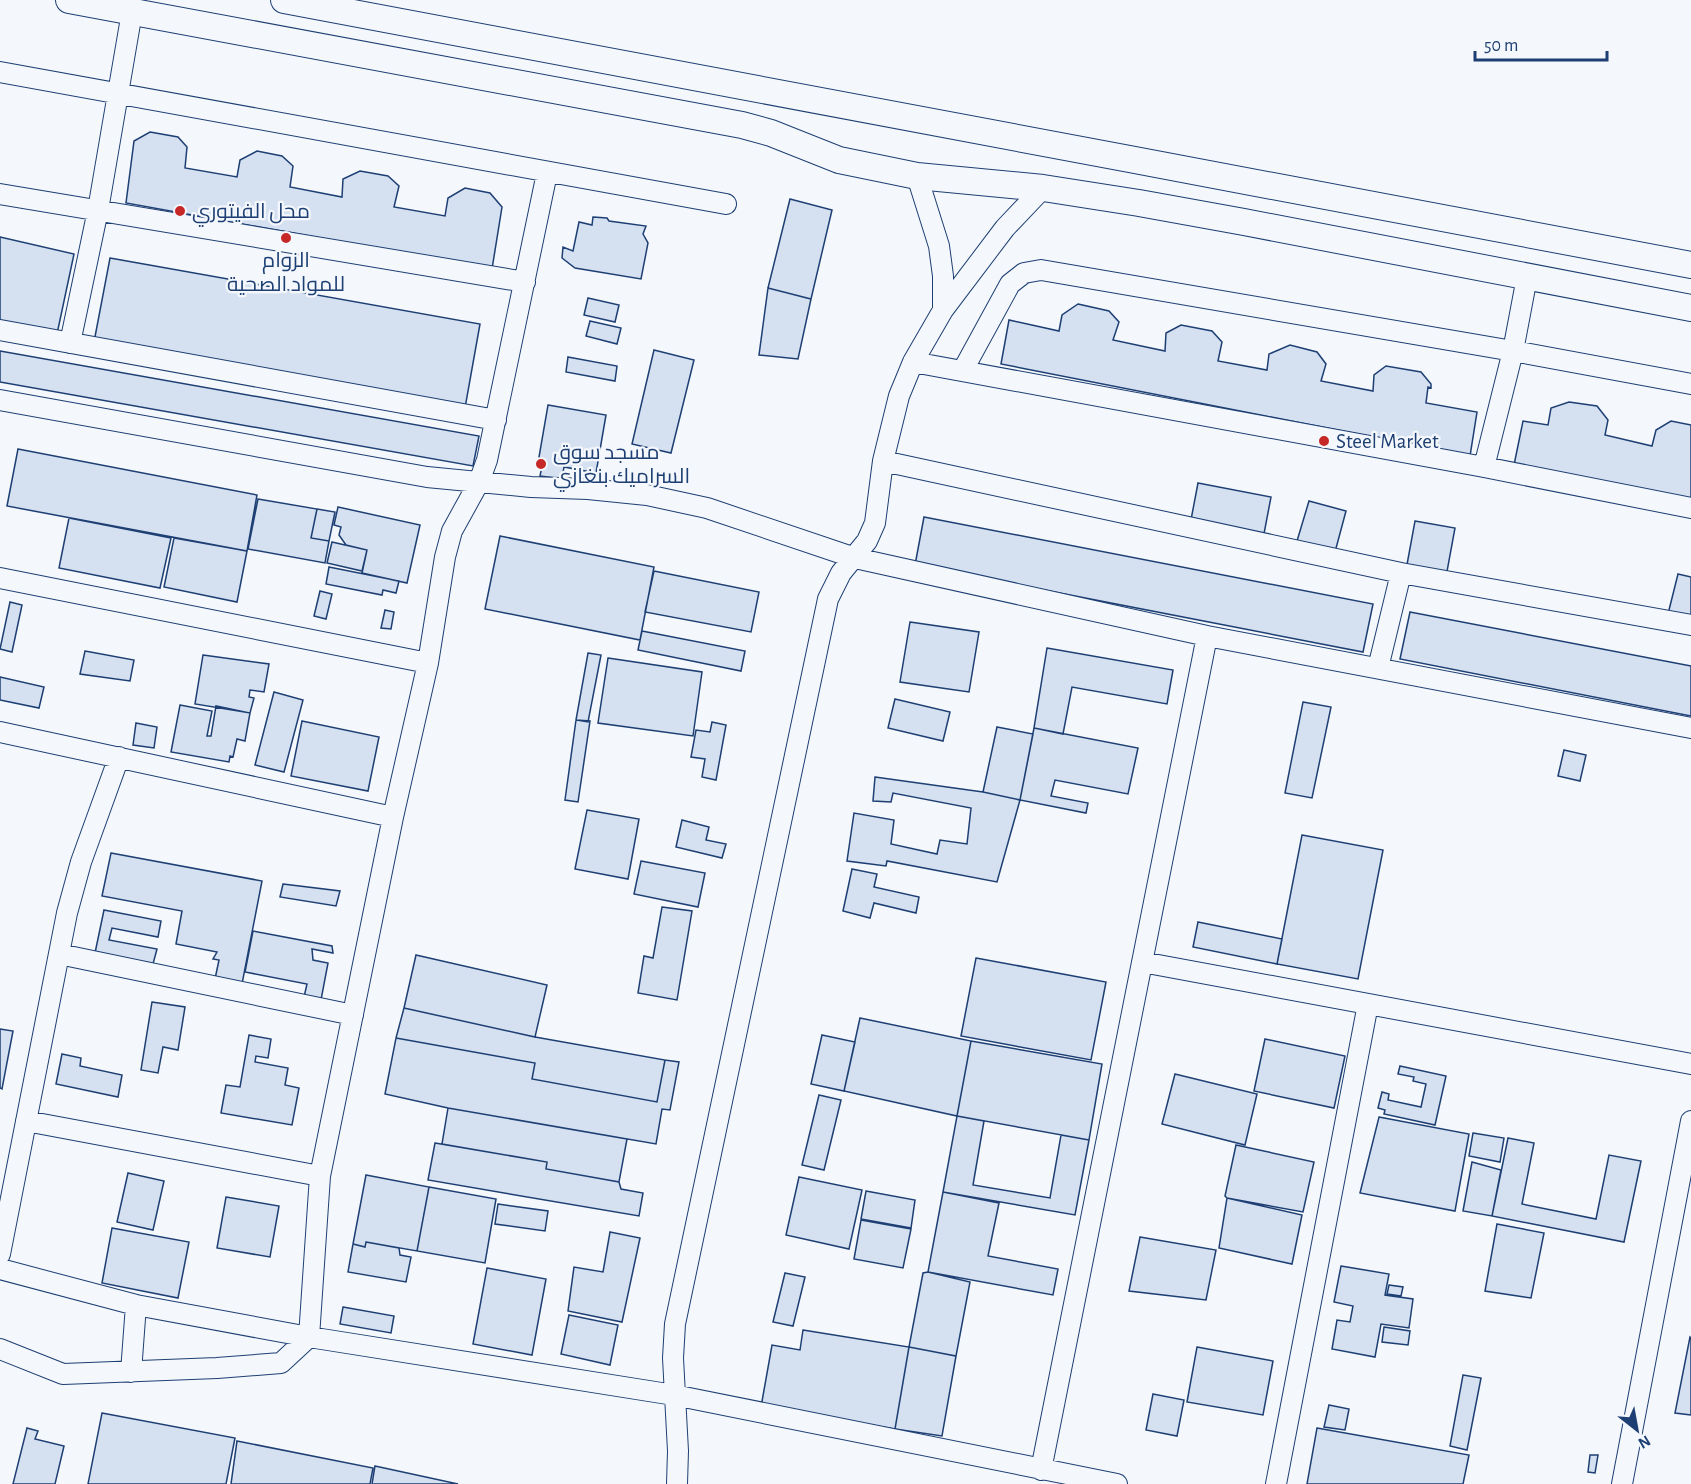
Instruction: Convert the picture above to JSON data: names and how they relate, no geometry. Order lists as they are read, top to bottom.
{
  "places": [
    "محل الفيتوري",
    "الزوام للمواد الصحية",
    "Steel Market",
    "مسجد سوق السراميك بنغازي"
  ],
  "scale_bar": "50 m",
  "north": "bottom right"
}
